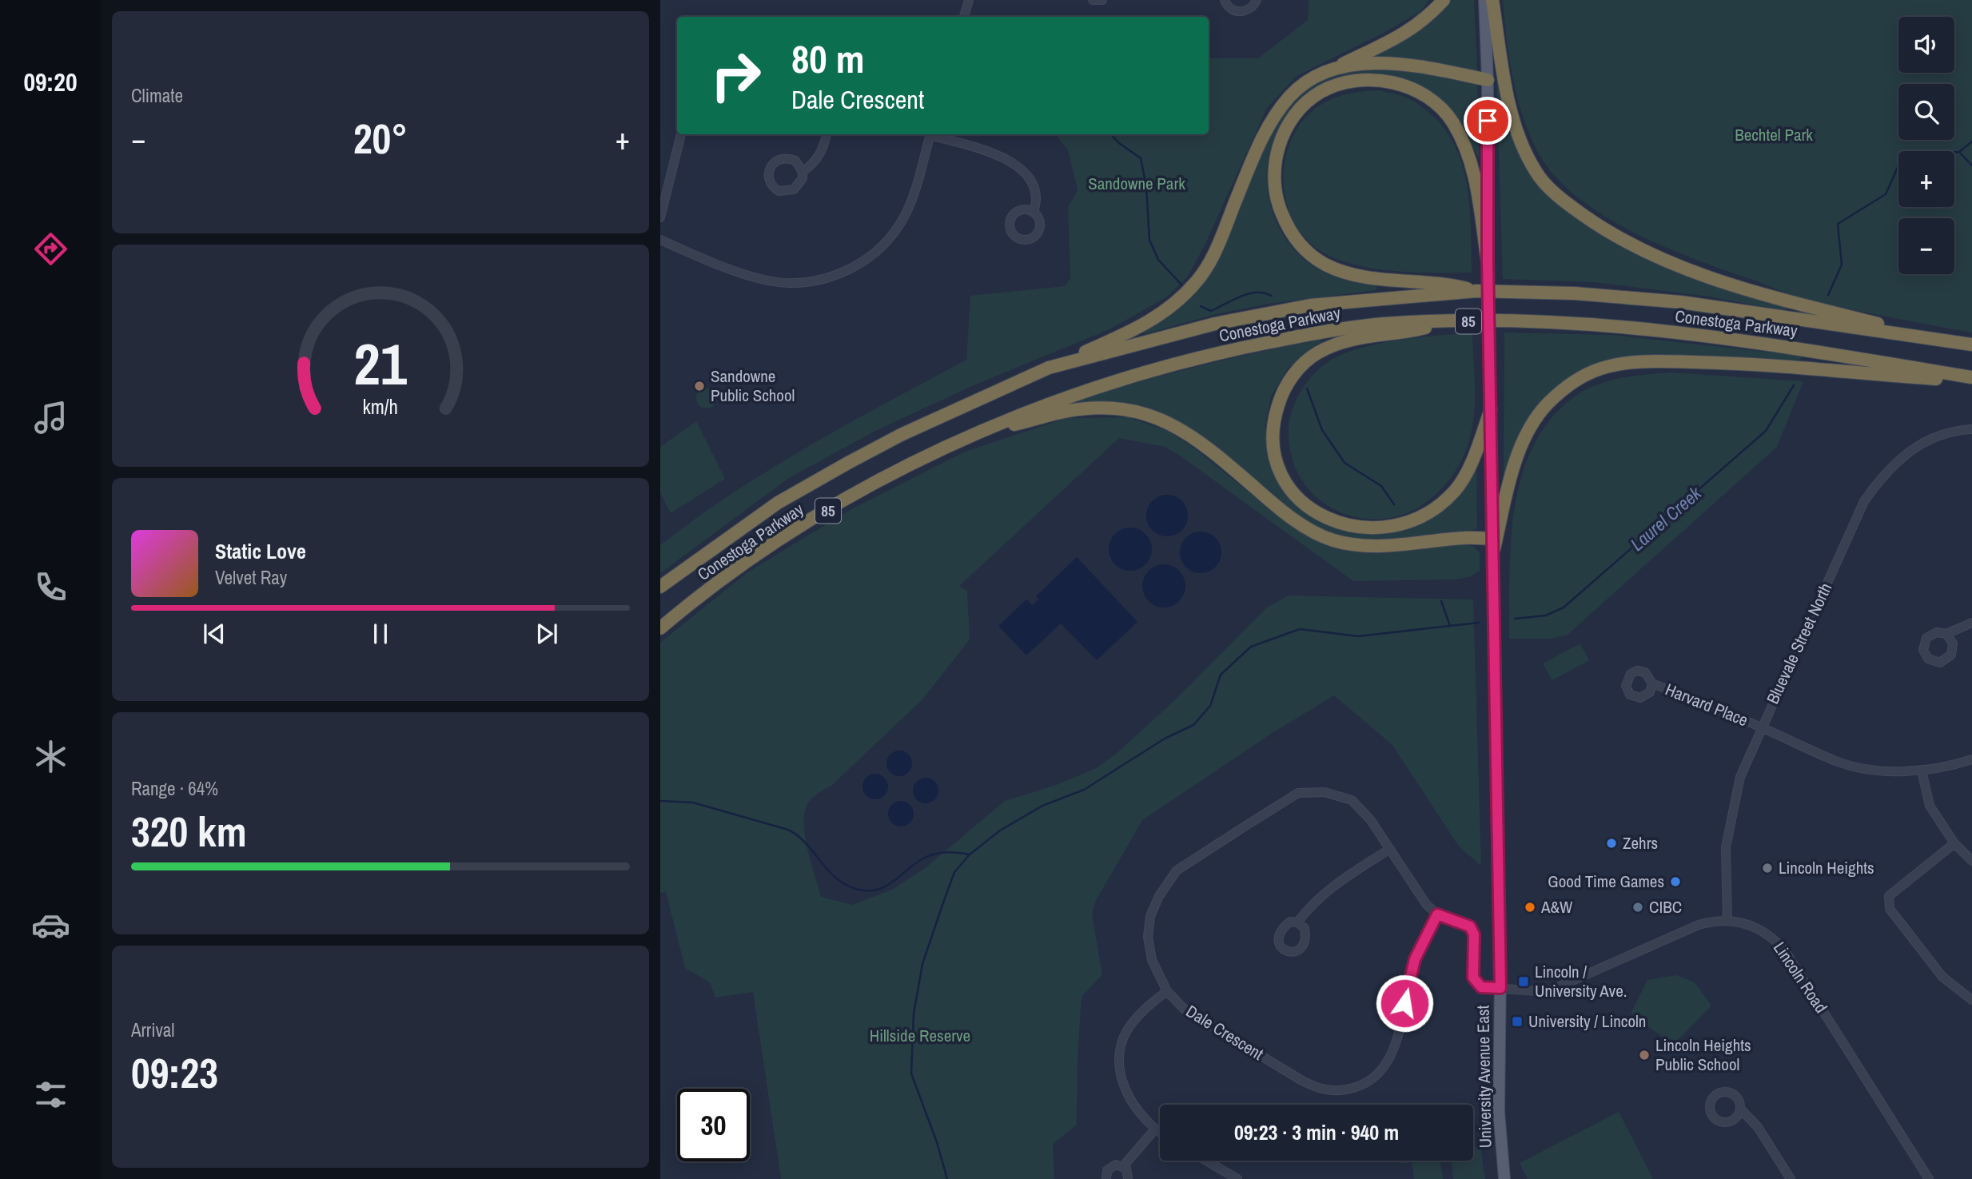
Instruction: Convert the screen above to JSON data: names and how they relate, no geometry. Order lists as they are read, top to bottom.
{
  "streets": {
    "highway": ["85", "Conestoga Parkway"],
    "main road": ["University Avenue East"],
    "street": [
      "Bluevale Street North",
      "Harvard Place",
      "Lincoln Road",
      "Dale Crescent"
    ]
  },
  "crossings": [
    ["Bluevale Street North", "Harvard Place"],
    ["Bluevale Street North", "Lincoln Road"],
    ["Lincoln Road", "Dale Crescent"],
    ["Lincoln Road", "University Avenue East"],
    ["Dale Crescent", "University Avenue East"]
  ],
  "water": ["Laurel Creek"],
  "parks": ["Bechtel Park", "Sandowne Park", "Hillside Reserve"],
  "places": {
    "other": [
      "Sandowne Public School",
      "Zehrs",
      "Lincoln Heights",
      "Good Time Games",
      "A&W",
      "CIBC",
      "Lincoln Heights Public School"
    ],
    "transit": ["Lincoln / University Ave.", "University / Lincoln"]
  },
  "page": {
    "tabs": "09:20",
    "tile": [
      "Climate",
      ["Range · 64%", "320 km"],
      ["Arrival", "09:23"]
    ],
    "map_buttons": ["+", "−"],
    "turn": ["80 m", "Dale Crescent"],
    "heat": ["−", "20°", "+"],
    "song": ["Static Love", "Velvet Ray"],
    "limit": "30",
    "trip": "09:23 · 3 min · 940 m",
    "gauge": ["21", "km/h"]
  }
}
